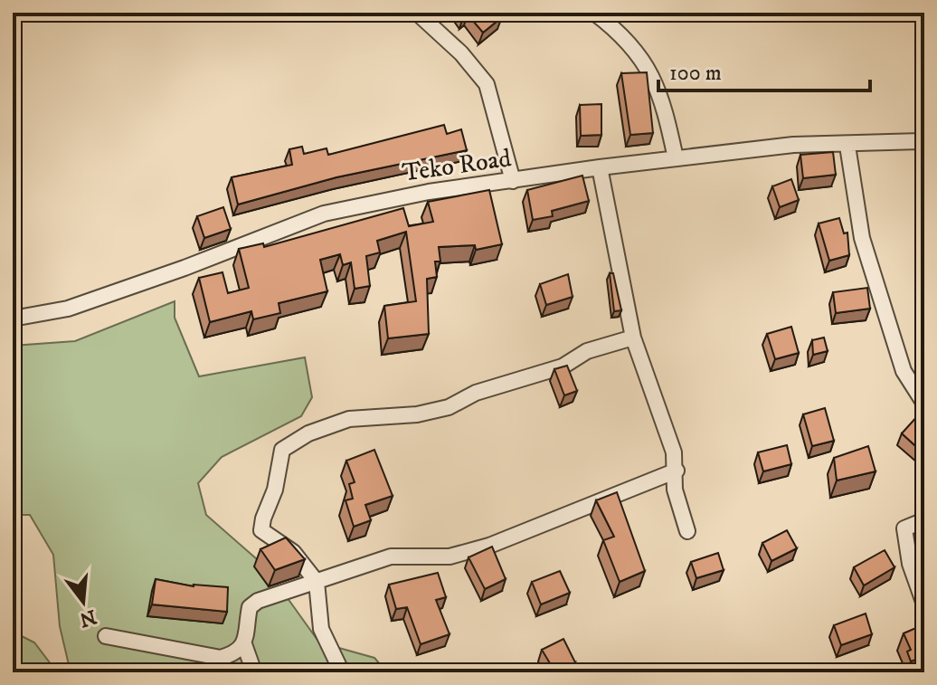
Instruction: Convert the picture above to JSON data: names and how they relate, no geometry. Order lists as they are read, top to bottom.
{
  "streets": {
    "street": ["Teko Road"]
  },
  "scale_bar": "100 m",
  "north": "bottom"
}
